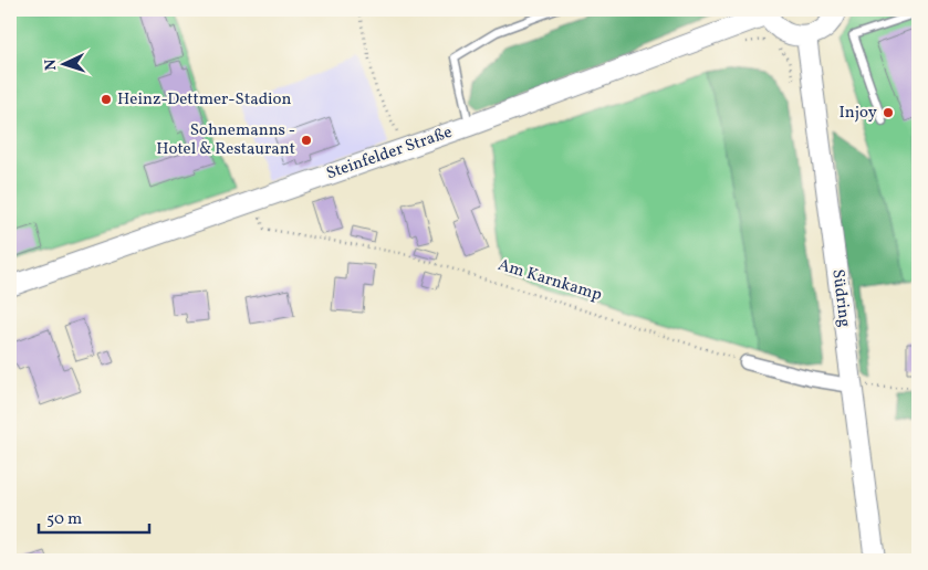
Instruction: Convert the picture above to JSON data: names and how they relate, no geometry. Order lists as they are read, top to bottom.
{
  "streets": {
    "street": ["Steinfelder Straße", "Südring"],
    "path": ["Am Karnkamp"]
  },
  "crossings": [
    ["Steinfelder Straße", "Am Karnkamp"],
    ["Steinfelder Straße", "Südring"]
  ],
  "places": ["Heinz-Dettmer-Stadion", "Injoy", "Sohnemanns - Hotel & Restaurant"],
  "scale_bar": "50 m",
  "north": "left"
}
